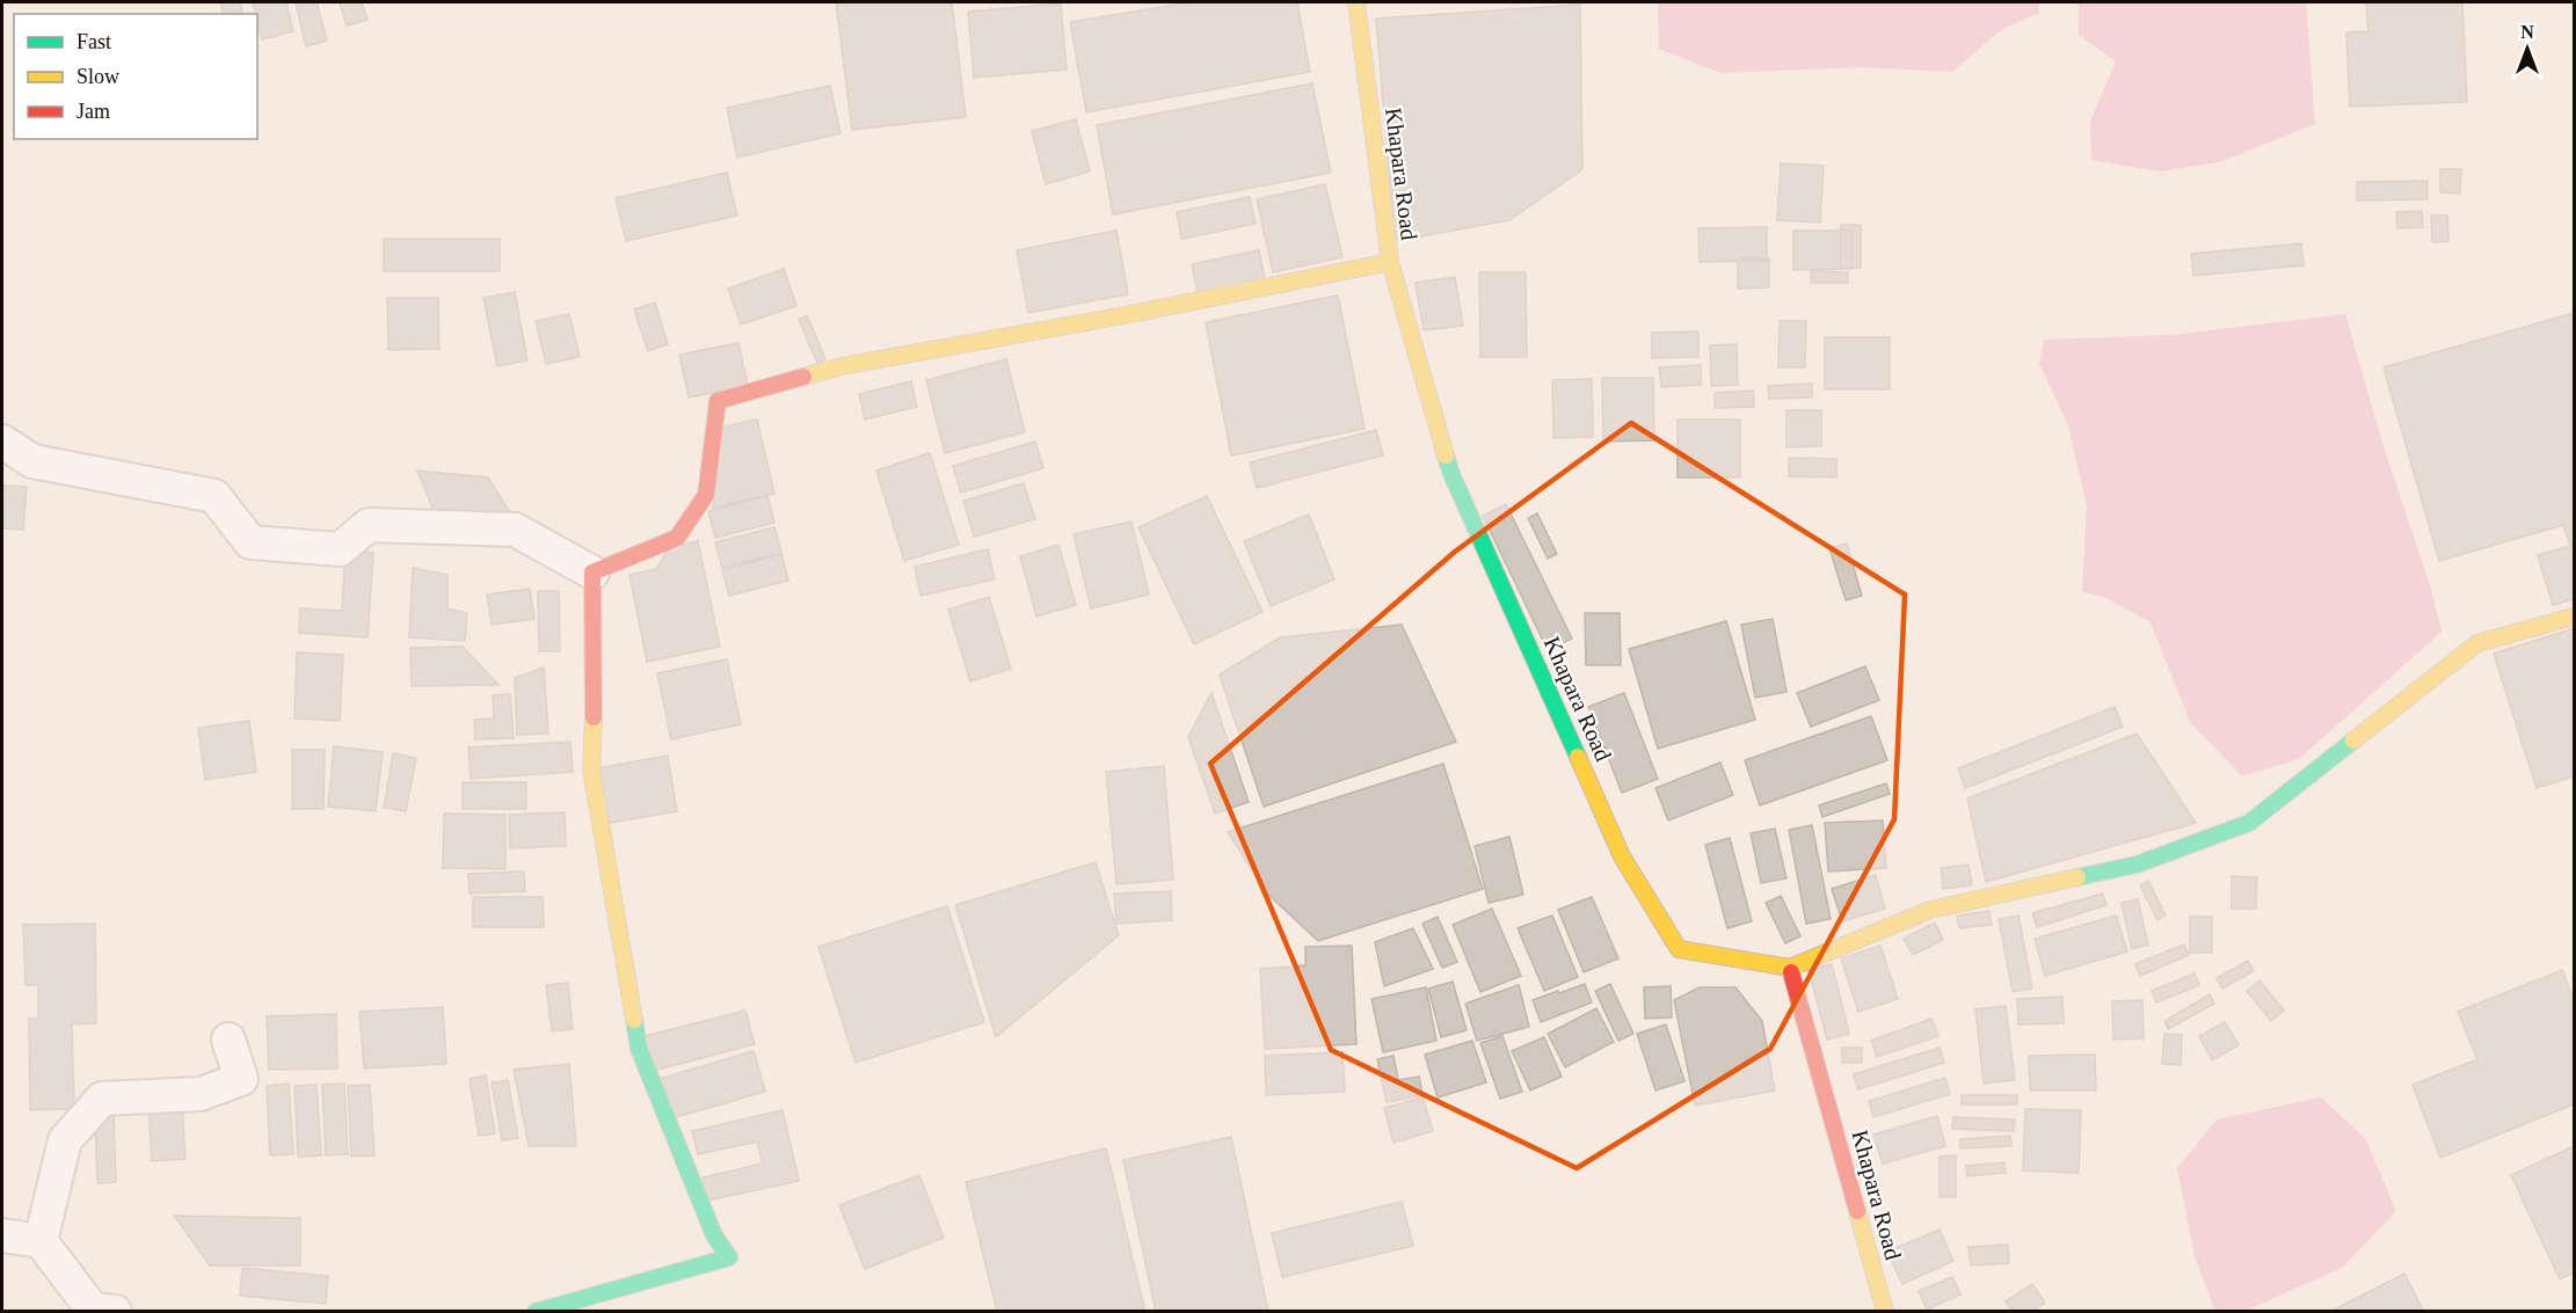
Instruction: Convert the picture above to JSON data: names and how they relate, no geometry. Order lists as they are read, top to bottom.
{
  "streets": {
    "street": ["Khapara Road"]
  },
  "legend": ["Fast", "Slow", "Jam"],
  "north": "top"
}
